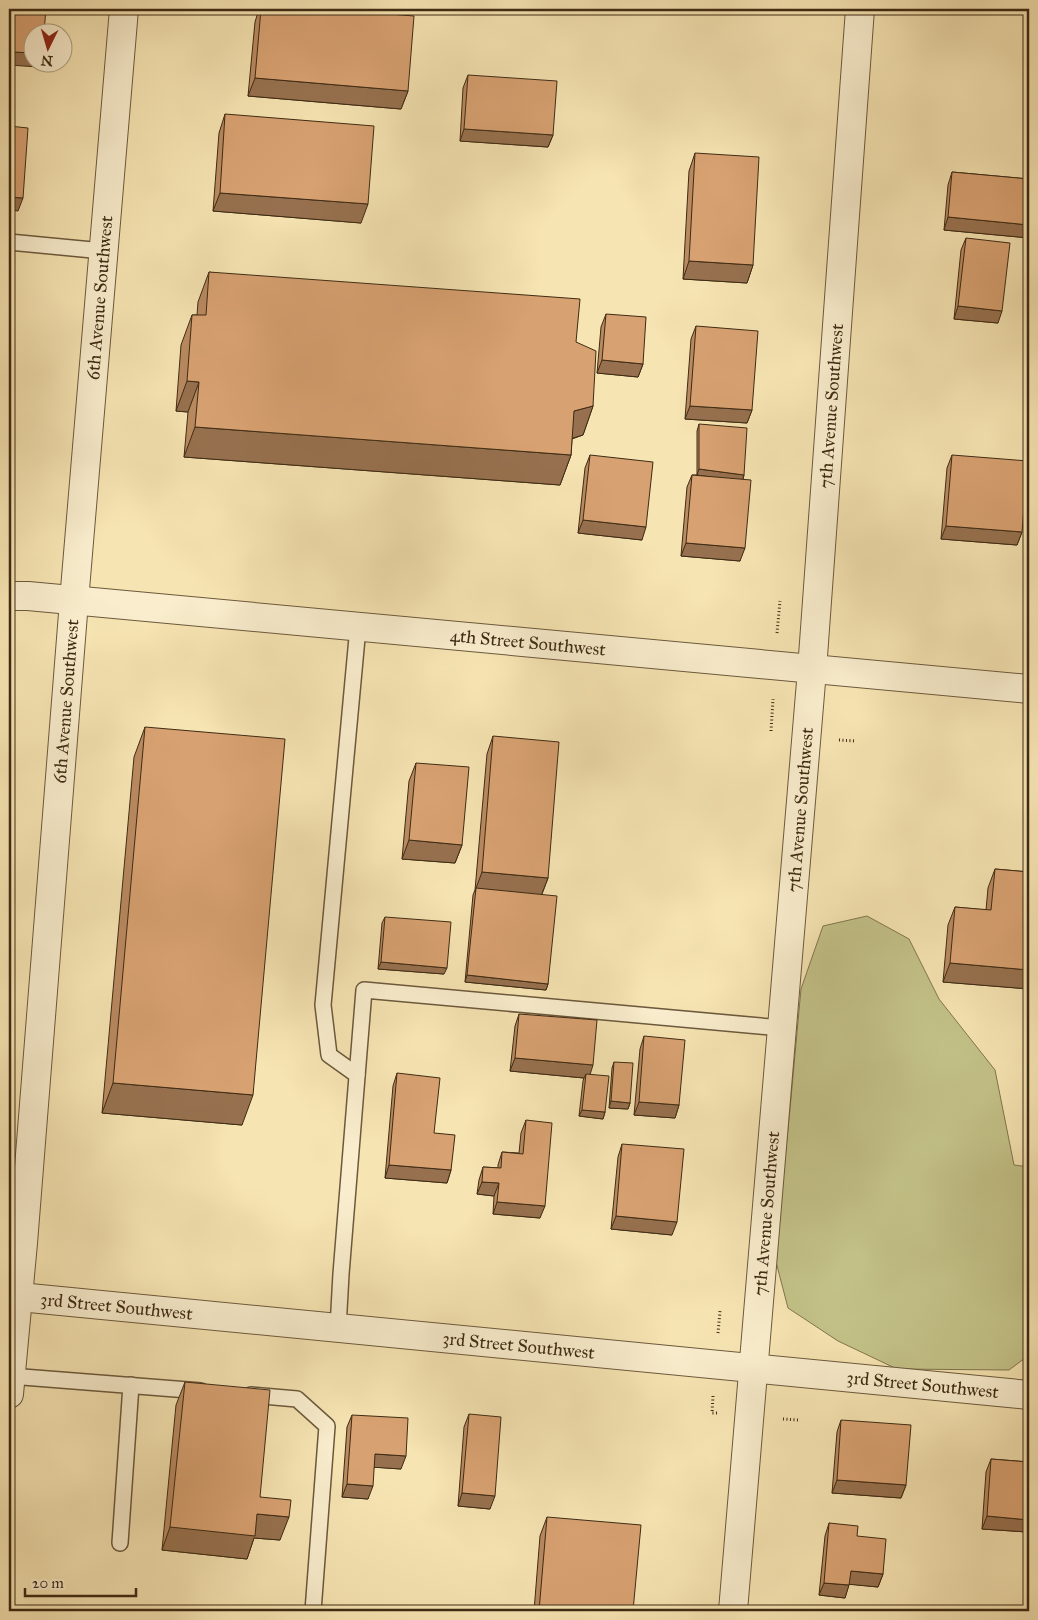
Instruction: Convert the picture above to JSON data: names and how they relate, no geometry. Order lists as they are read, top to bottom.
{
  "streets": {
    "street": [
      "6th Avenue Southwest",
      "7th Avenue Southwest",
      "4th Street Southwest",
      "3rd Street Southwest"
    ]
  },
  "crossings": [
    ["6th Avenue Southwest", "4th Street Southwest"],
    ["6th Avenue Southwest", "3rd Street Southwest"],
    ["7th Avenue Southwest", "4th Street Southwest"],
    ["7th Avenue Southwest", "3rd Street Southwest"]
  ],
  "scale_bar": "20 m",
  "north": "bottom"
}
